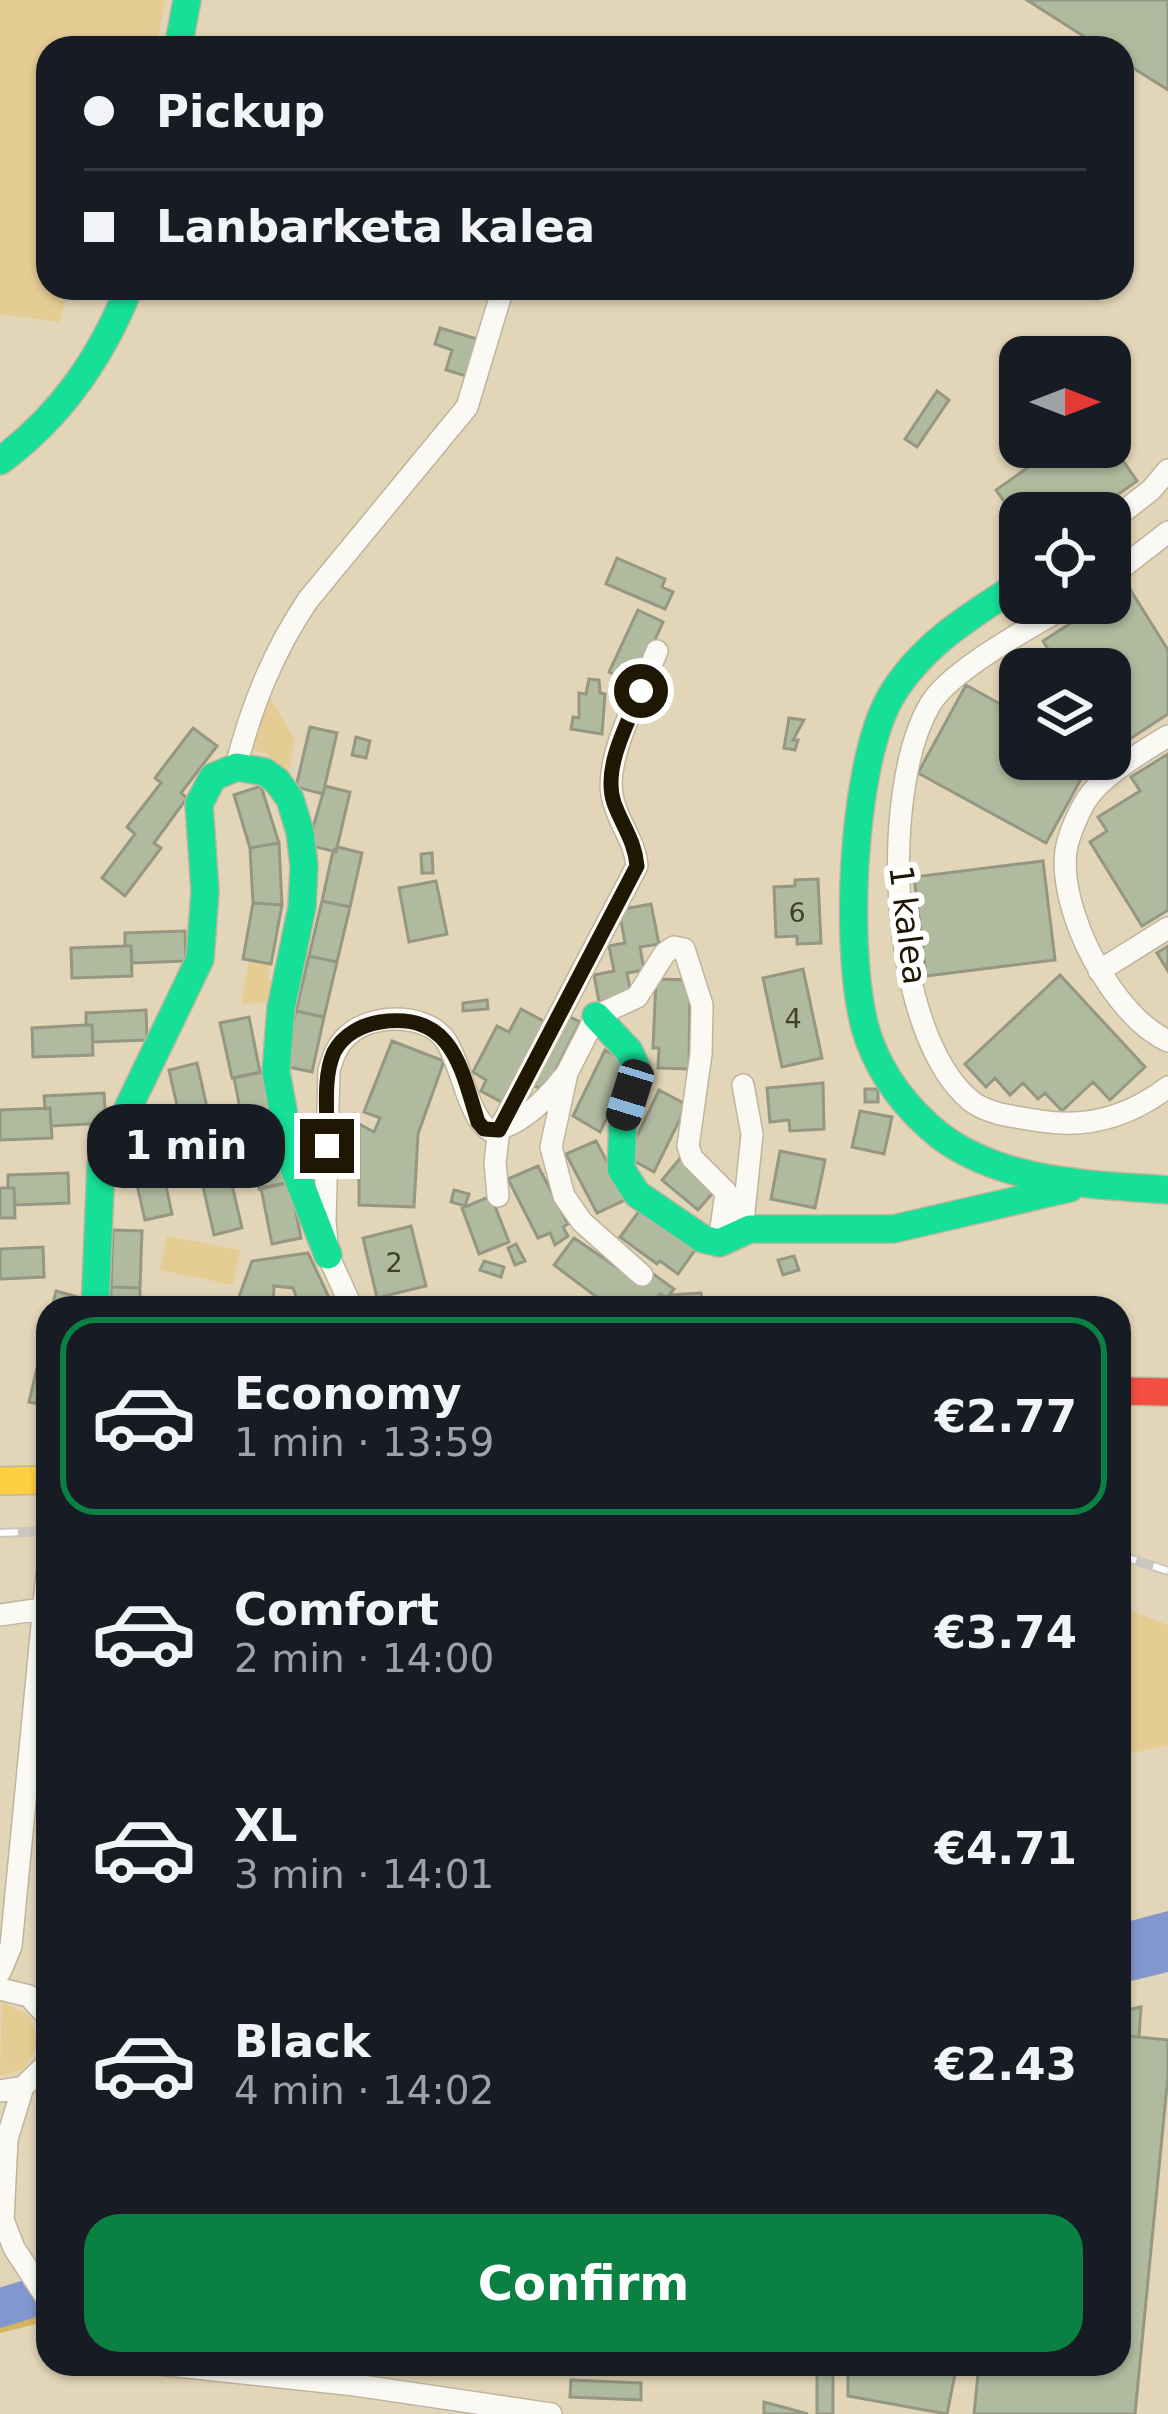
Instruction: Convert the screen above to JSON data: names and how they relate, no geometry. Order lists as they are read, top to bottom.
{
  "streets": {
    "street": ["1 kalea"]
  },
  "house_numbers": ["6", "4", "2"],
  "north": "right",
  "page": {
    "banner": ["Pickup", "Lanbarketa kalea"],
    "bubble": "1 min",
    "list": [
      {
        "name": "Economy",
        "note": "1 min · 13:59",
        "value": "€2.77"
      },
      {
        "name": "Comfort",
        "note": "2 min · 14:00",
        "value": "€3.74"
      },
      {
        "name": "XL",
        "note": "3 min · 14:01",
        "value": "€4.71"
      },
      {
        "name": "Black",
        "note": "4 min · 14:02",
        "value": "€2.43"
      }
    ],
    "buttons": "Confirm"
  }
}
